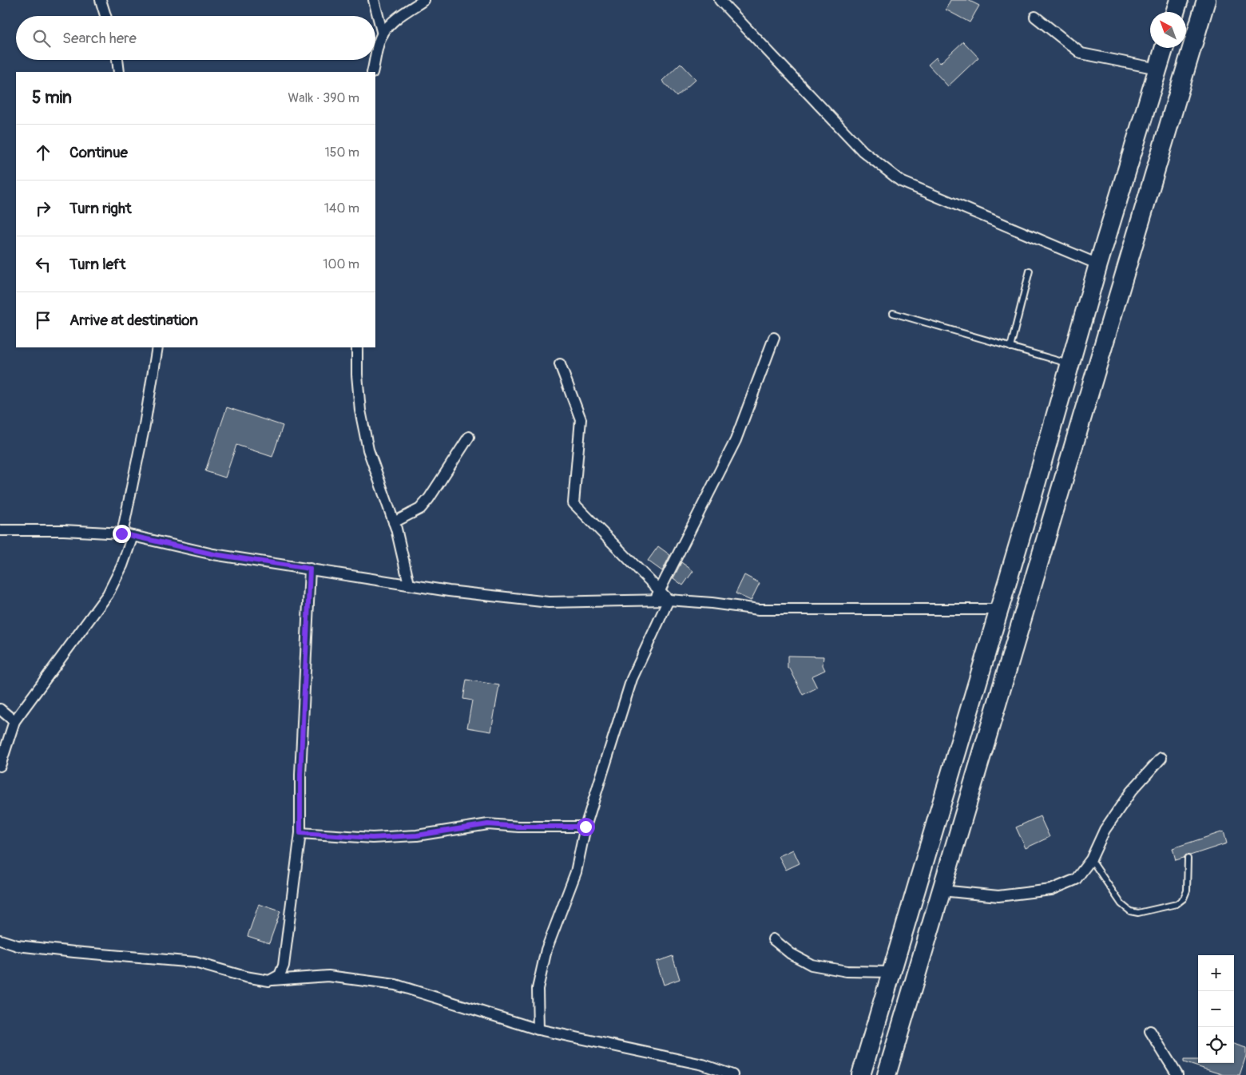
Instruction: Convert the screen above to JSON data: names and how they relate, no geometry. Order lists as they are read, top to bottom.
{
  "north": "top left",
  "page": {
    "search": "Search here",
    "heading": ["5 min", "Walk · 390 m"],
    "list": [
      ["Continue", "150 m"],
      ["Turn right", "140 m"],
      ["Turn left", "100 m"],
      "Arrive at destination"
    ],
    "map_buttons": ["+", "−"]
  }
}
